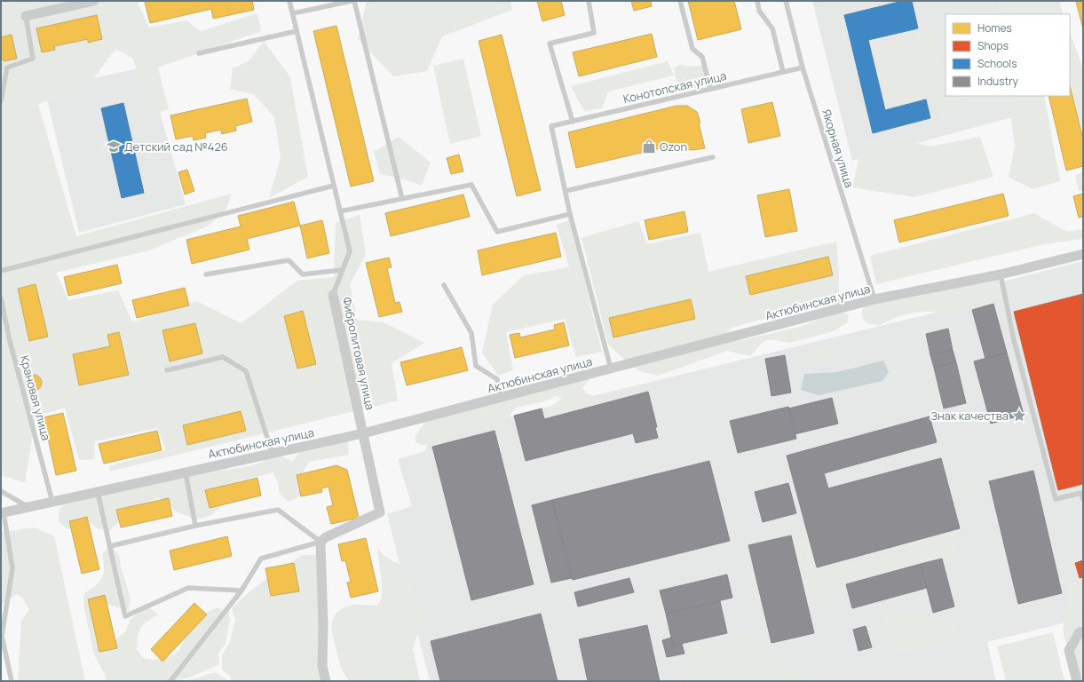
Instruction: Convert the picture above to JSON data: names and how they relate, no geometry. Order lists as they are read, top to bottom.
{
  "streets": {
    "street": ["Актюбинская улица", "Фибролитовая улица"],
    "lane": ["Конотопская улица", "Якорная улица", "Крановая улица"]
  },
  "crossings": [
    ["Конотопская улица", "Якорная улица"],
    ["Якорная улица", "Актюбинская улица"],
    ["Актюбинская улица", "Фибролитовая улица"],
    ["Актюбинская улица", "Крановая улица"]
  ],
  "places": {
    "school or university": ["Детский сад №426"],
    "shop": ["Ozon"],
    "place": ["Знак качества"]
  },
  "legend": [
    "Homes",
    "Shops",
    "Schools",
    "Industry"
  ]
}
